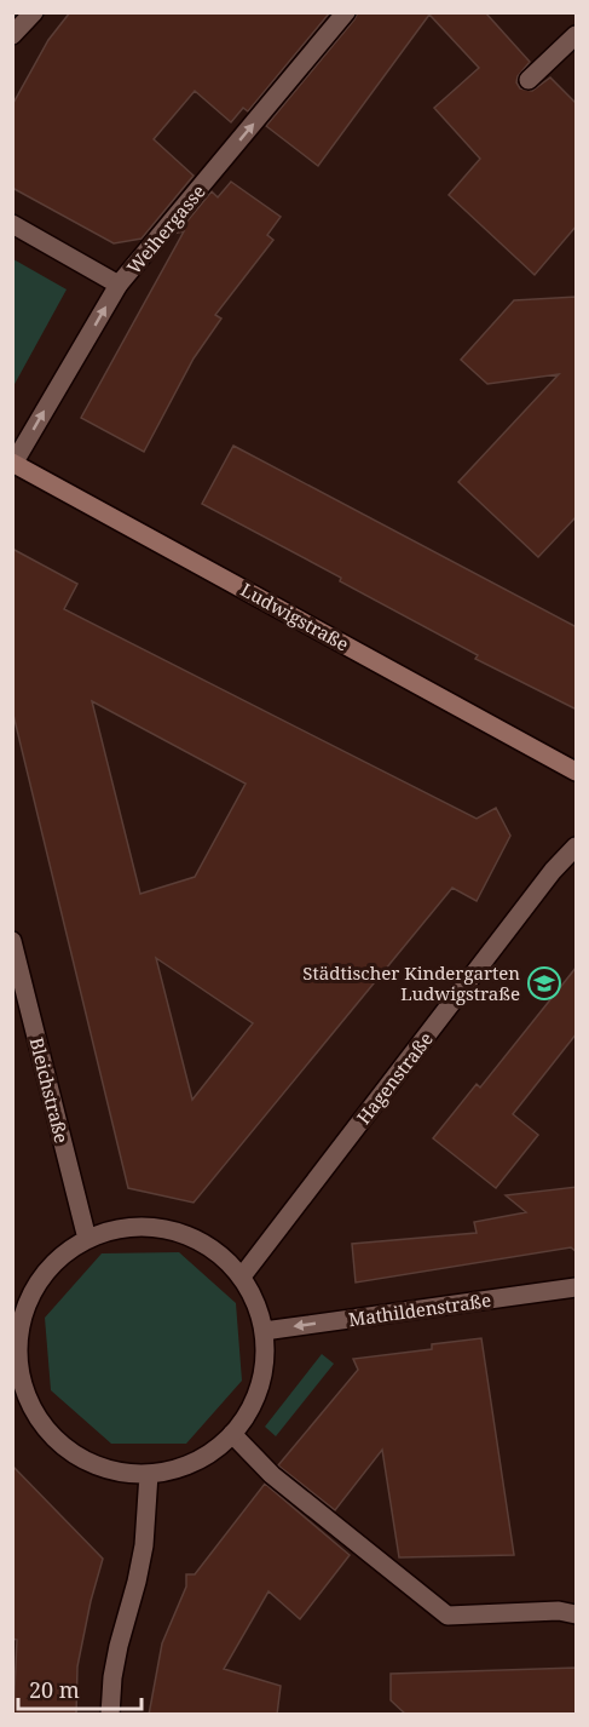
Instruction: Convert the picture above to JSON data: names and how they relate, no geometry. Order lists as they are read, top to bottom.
{
  "streets": {
    "main road": ["Ludwigstraße"],
    "street": [
      "Weihergasse",
      "Hagenstraße",
      "Bleichstraße",
      "Mathildenstraße"
    ]
  },
  "crossings": [
    ["Weihergasse", "Ludwigstraße"],
    ["Hagenstraße", "Bleichstraße"],
    ["Hagenstraße", "Mathildenstraße"],
    ["Bleichstraße", "Mathildenstraße"]
  ],
  "one_way": ["Weihergasse", "Mathildenstraße"],
  "places": {
    "school or university": ["Städtischer Kindergarten Ludwigstraße"]
  },
  "scale_bar": "20 m"
}
